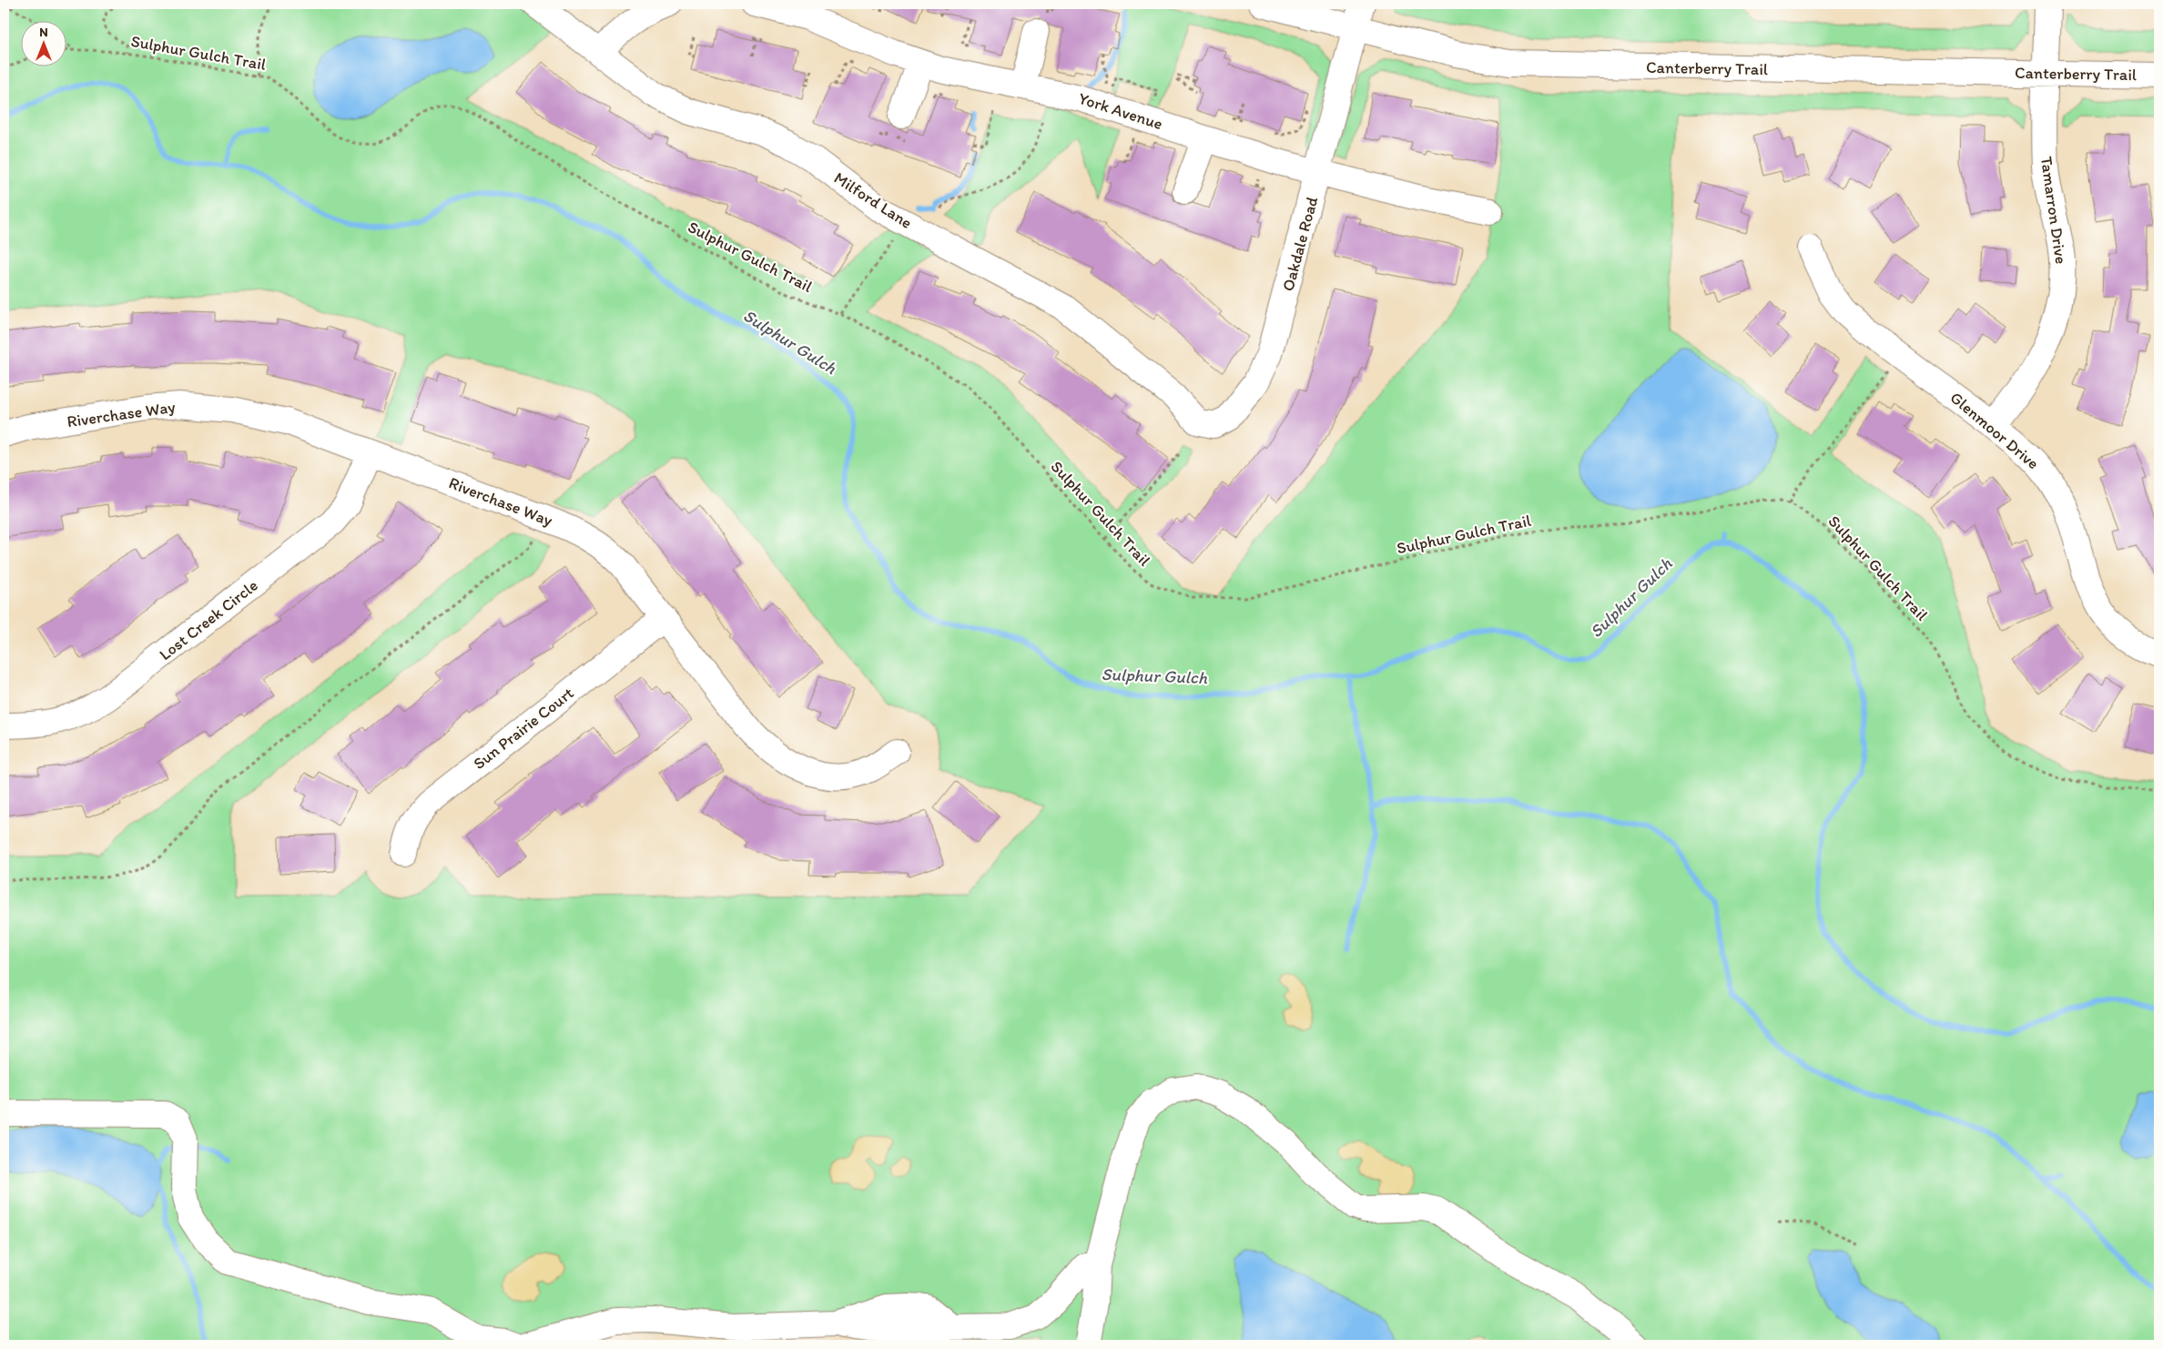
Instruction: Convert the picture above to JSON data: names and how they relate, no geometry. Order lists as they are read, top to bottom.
{
  "streets": {
    "street": [
      "Canterberry Trail",
      "York Avenue",
      "Milford Lane",
      "Tamarron Drive",
      "Oakdale Road",
      "Riverchase Way",
      "Glenmoor Drive",
      "Lost Creek Circle",
      "Sun Prairie Court"
    ],
    "path": ["Sulphur Gulch Trail"]
  },
  "crossings": [
    ["Canterberry Trail", "Tamarron Drive"],
    ["Canterberry Trail", "Oakdale Road"],
    ["York Avenue", "Oakdale Road"],
    ["Milford Lane", "Oakdale Road"],
    ["Tamarron Drive", "Glenmoor Drive"],
    ["Riverchase Way", "Lost Creek Circle"],
    ["Riverchase Way", "Sun Prairie Court"]
  ],
  "water": ["Sulphur Gulch"],
  "north": "top"
}
